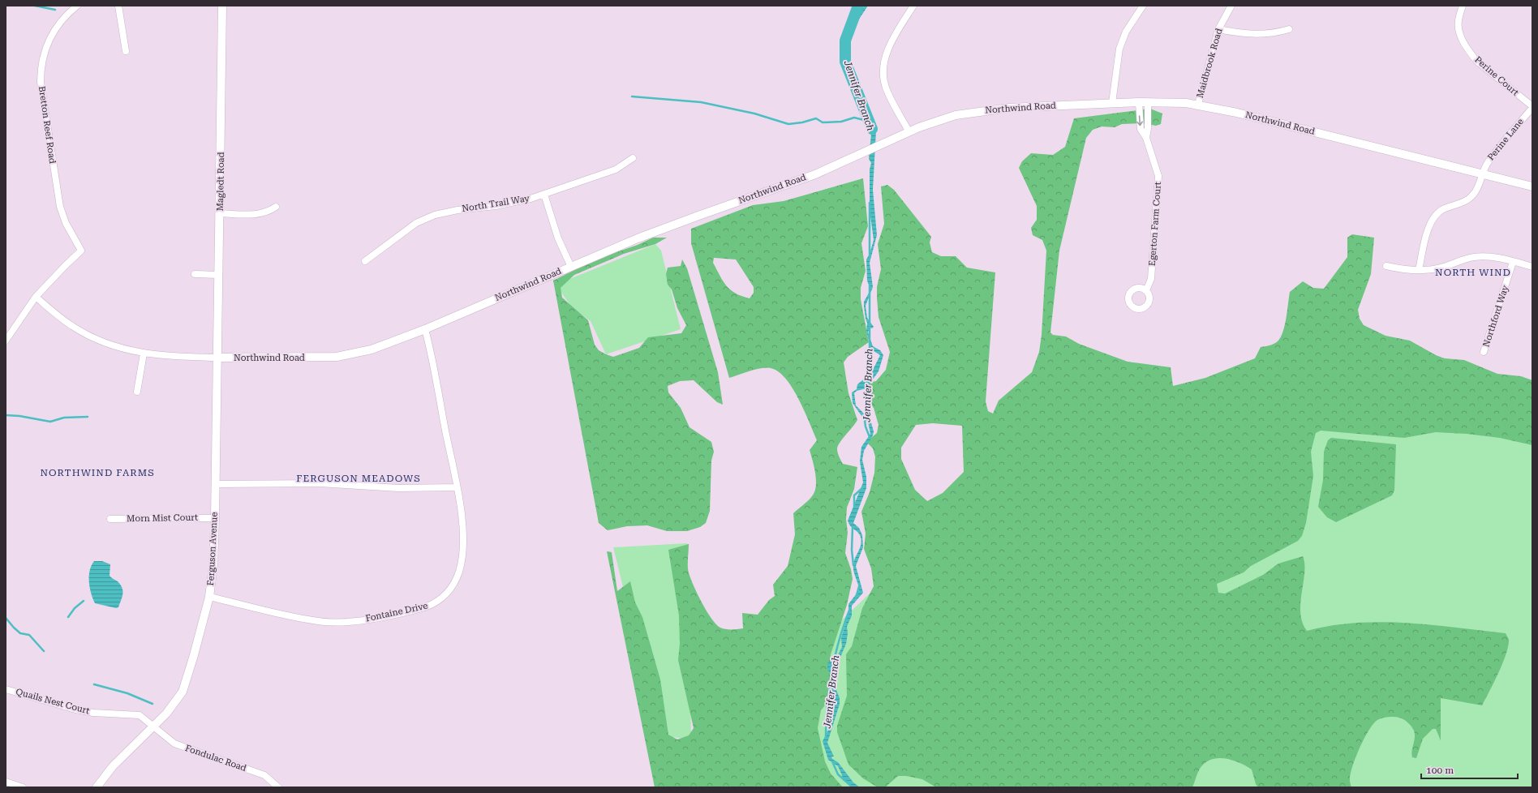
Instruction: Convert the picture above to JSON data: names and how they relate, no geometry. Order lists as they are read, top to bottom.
{
  "streets": {
    "street": [
      "Maidbrook Road",
      "Perine Court",
      "Northwind Road",
      "Bretton Reef Road",
      "Perine Lane",
      "Magledt Road",
      "North Trail Way",
      "Egerton Farm Court",
      "Northford Way",
      "Morn Mist Court",
      "Ferguson Avenue",
      "Fontaine Drive",
      "Quails Nest Court",
      "Fondulac Road"
    ]
  },
  "crossings": [
    ["Maidbrook Road", "Northwind Road"],
    ["Perine Court", "Perine Lane"],
    ["Northwind Road", "Bretton Reef Road"],
    ["Northwind Road", "Perine Lane"],
    ["Northwind Road", "Magledt Road"],
    ["Northwind Road", "Egerton Farm Court"],
    ["Northwind Road", "Ferguson Avenue"],
    ["Northwind Road", "Fontaine Drive"],
    ["Magledt Road", "Ferguson Avenue"],
    ["Morn Mist Court", "Ferguson Avenue"],
    ["Ferguson Avenue", "Fontaine Drive"],
    ["Ferguson Avenue", "Quails Nest Court"],
    ["Ferguson Avenue", "Fondulac Road"],
    ["Quails Nest Court", "Fondulac Road"]
  ],
  "districts": ["NORTH WIND", "NORTHWIND FARMS", "FERGUSON MEADOWS"],
  "water": ["Jennifer Branch"],
  "scale_bar": "100 m"
}
